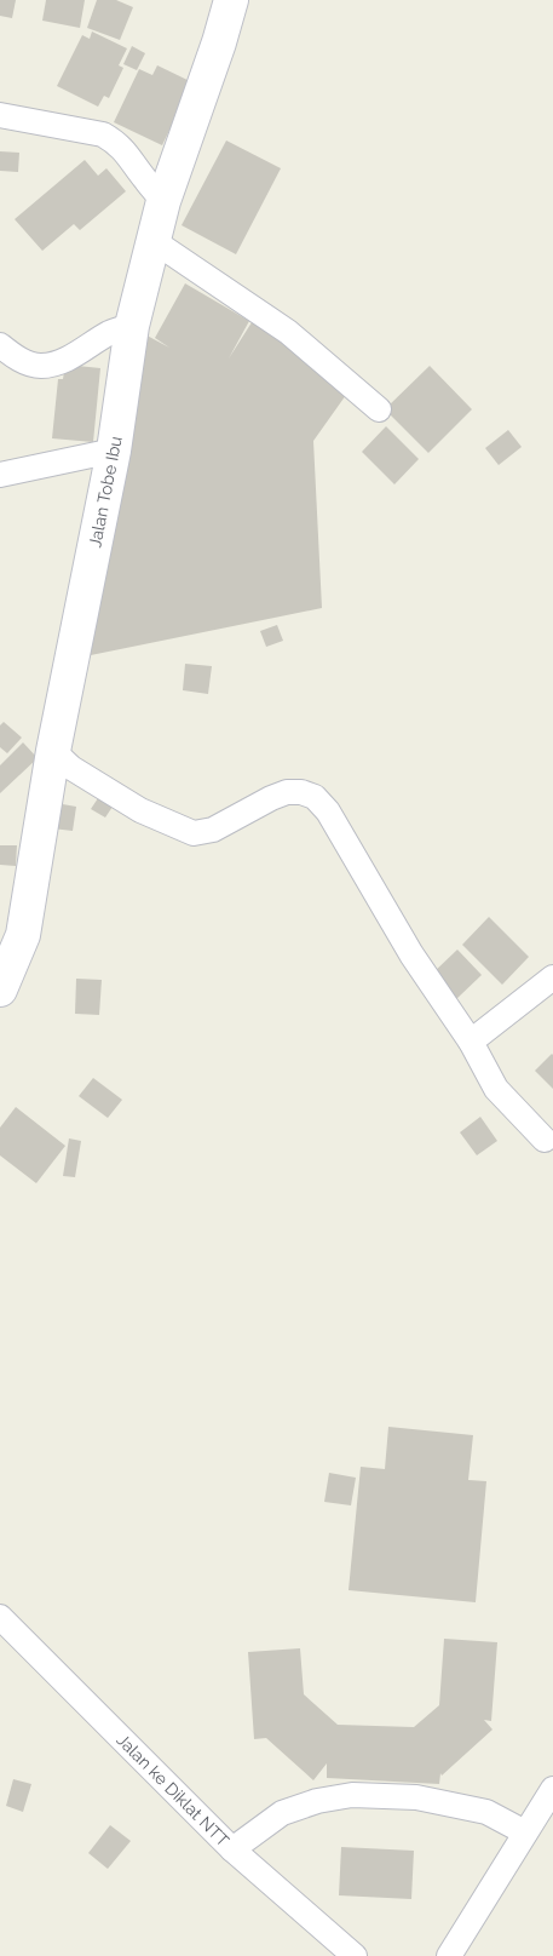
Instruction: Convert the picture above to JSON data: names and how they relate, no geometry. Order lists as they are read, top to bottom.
{
  "streets": {
    "street": ["Jalan Tobe Ibu", "Jalan ke Diklat NTT"]
  }
}
